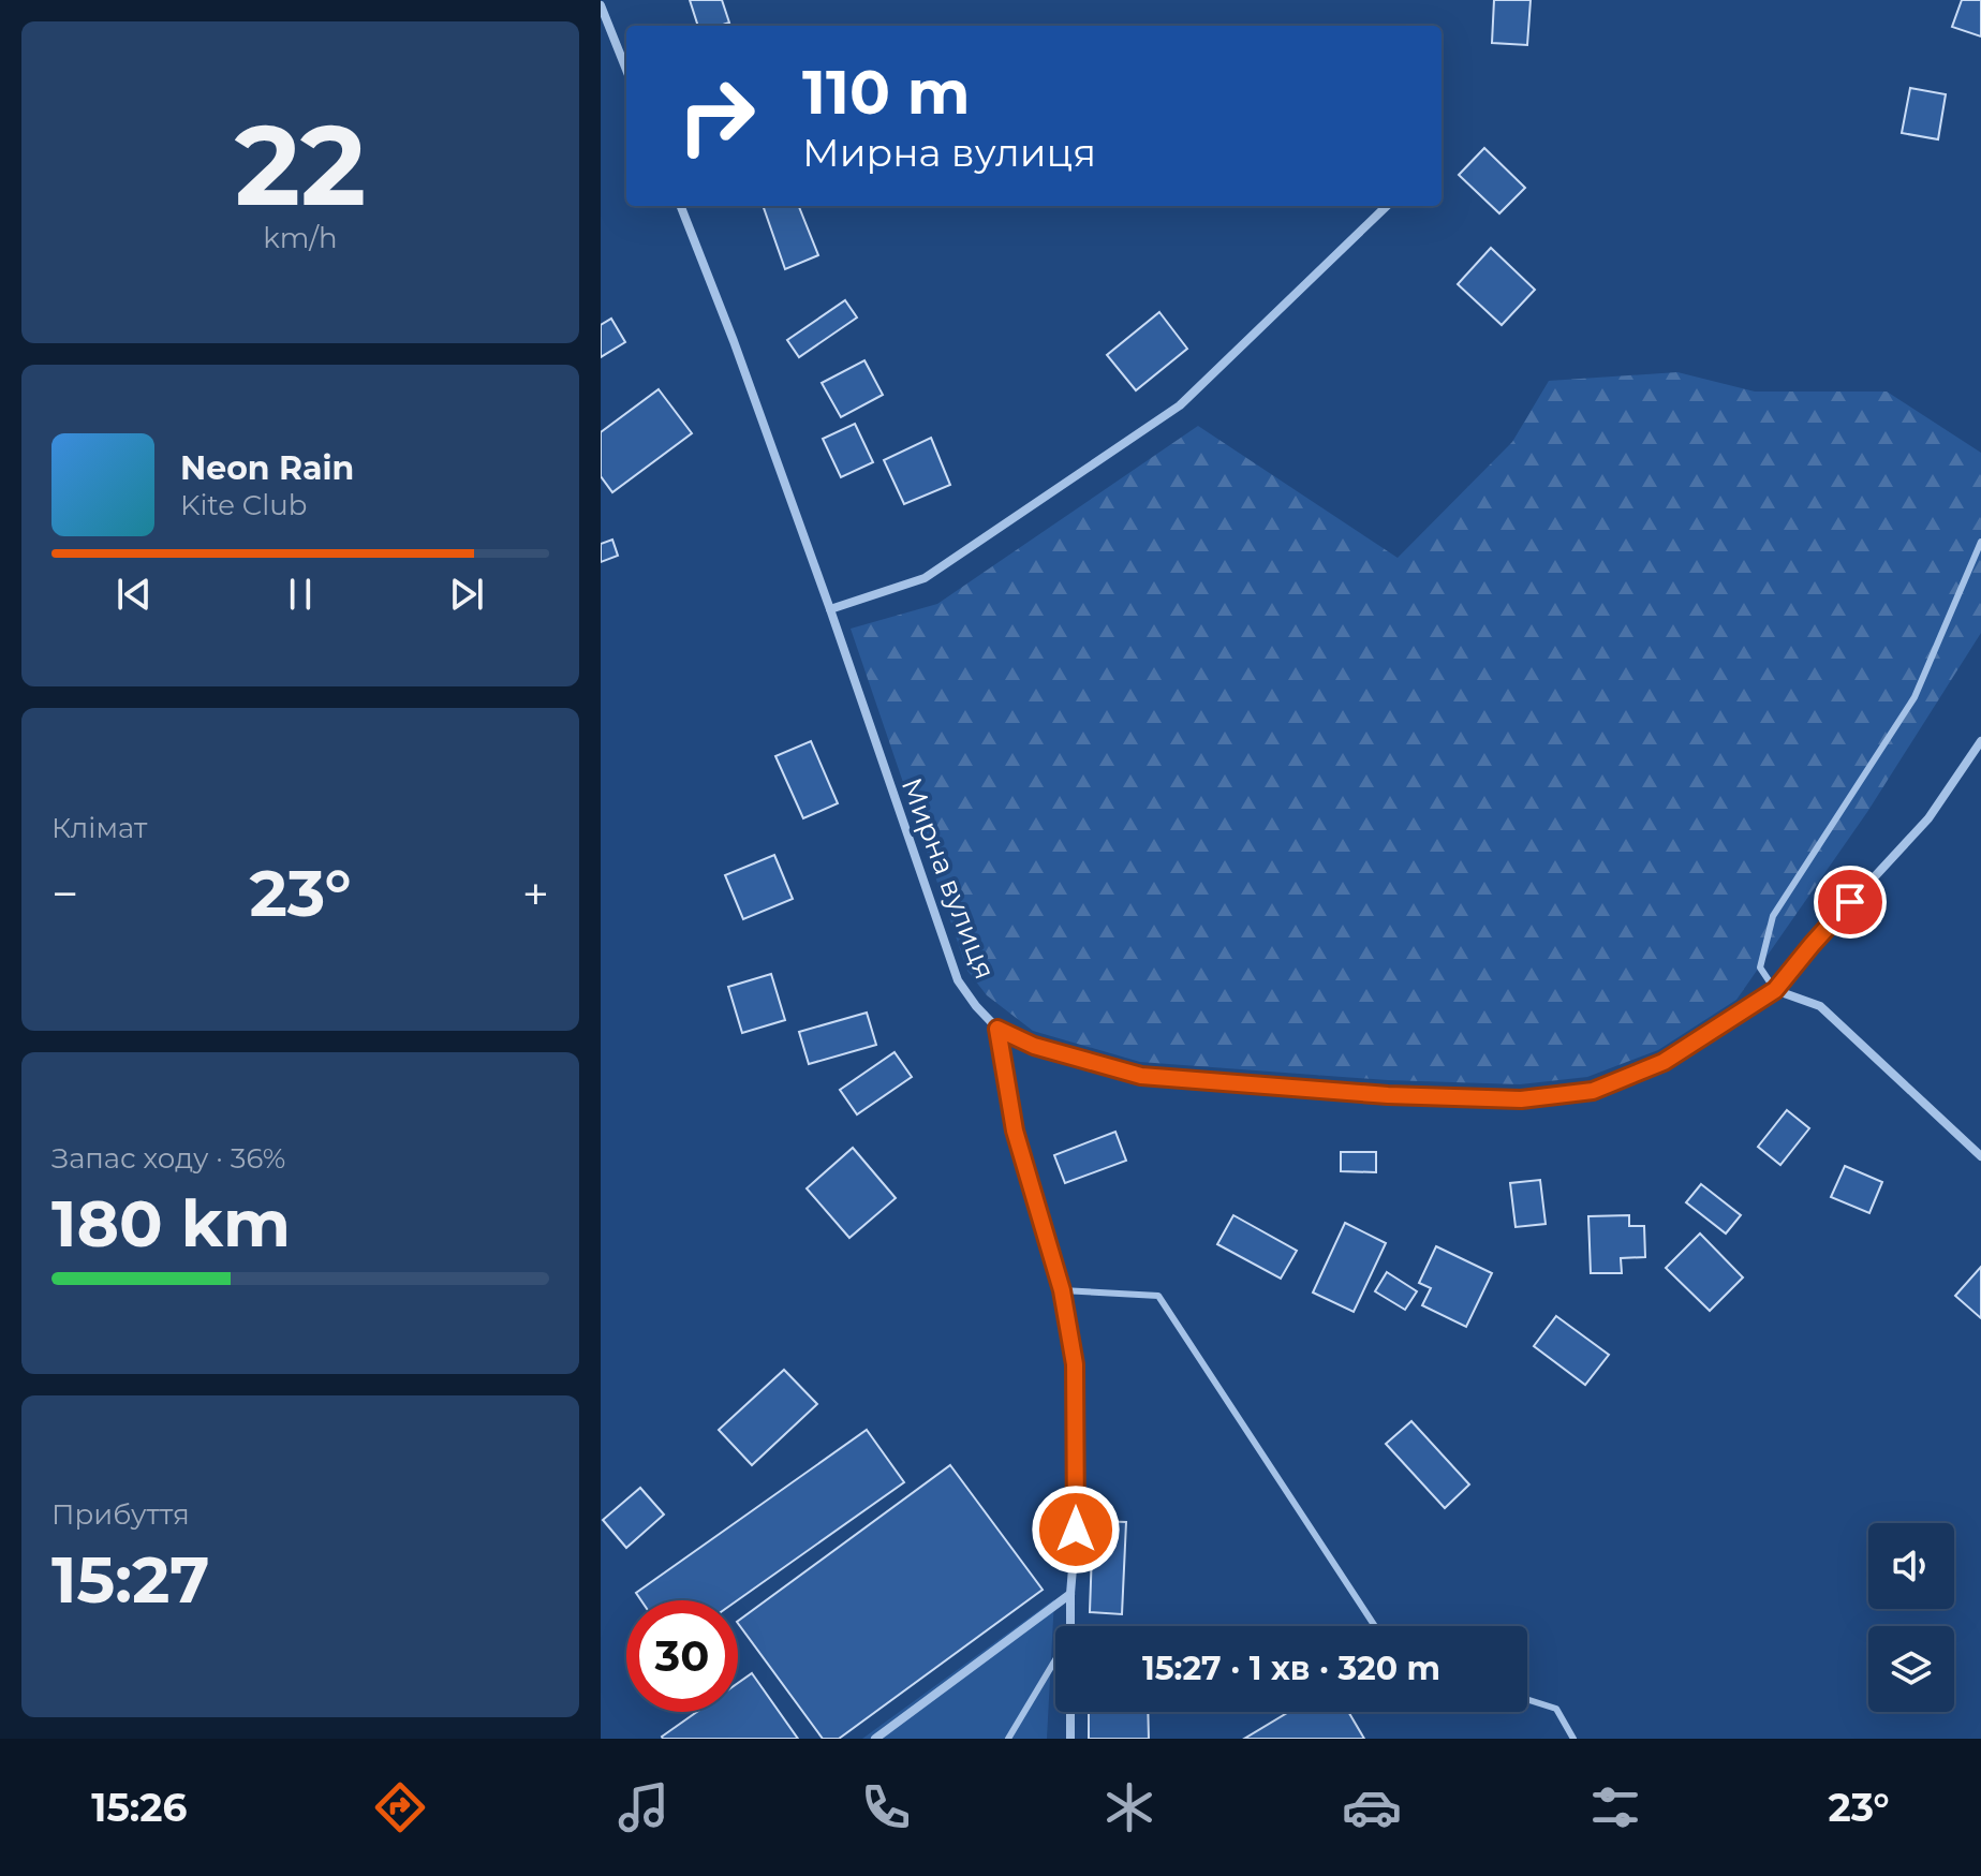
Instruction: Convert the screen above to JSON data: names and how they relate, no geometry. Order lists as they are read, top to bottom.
{
  "streets": {
    "street": ["Мирна вулиця"]
  },
  "page": {
    "tile": [
      ["22", "km/h"],
      "Клімат",
      ["Запас ходу · 36%", "180 km"],
      ["Прибуття", "15:27"]
    ],
    "turn": ["110 m", "Мирна вулиця"],
    "song": ["Neon Rain", "Kite Club"],
    "heat": ["−", "23°", "+"],
    "limit": "30",
    "trip": "15:27 · 1 хв · 320 m",
    "tabs": ["15:26", "23°"]
  }
}
